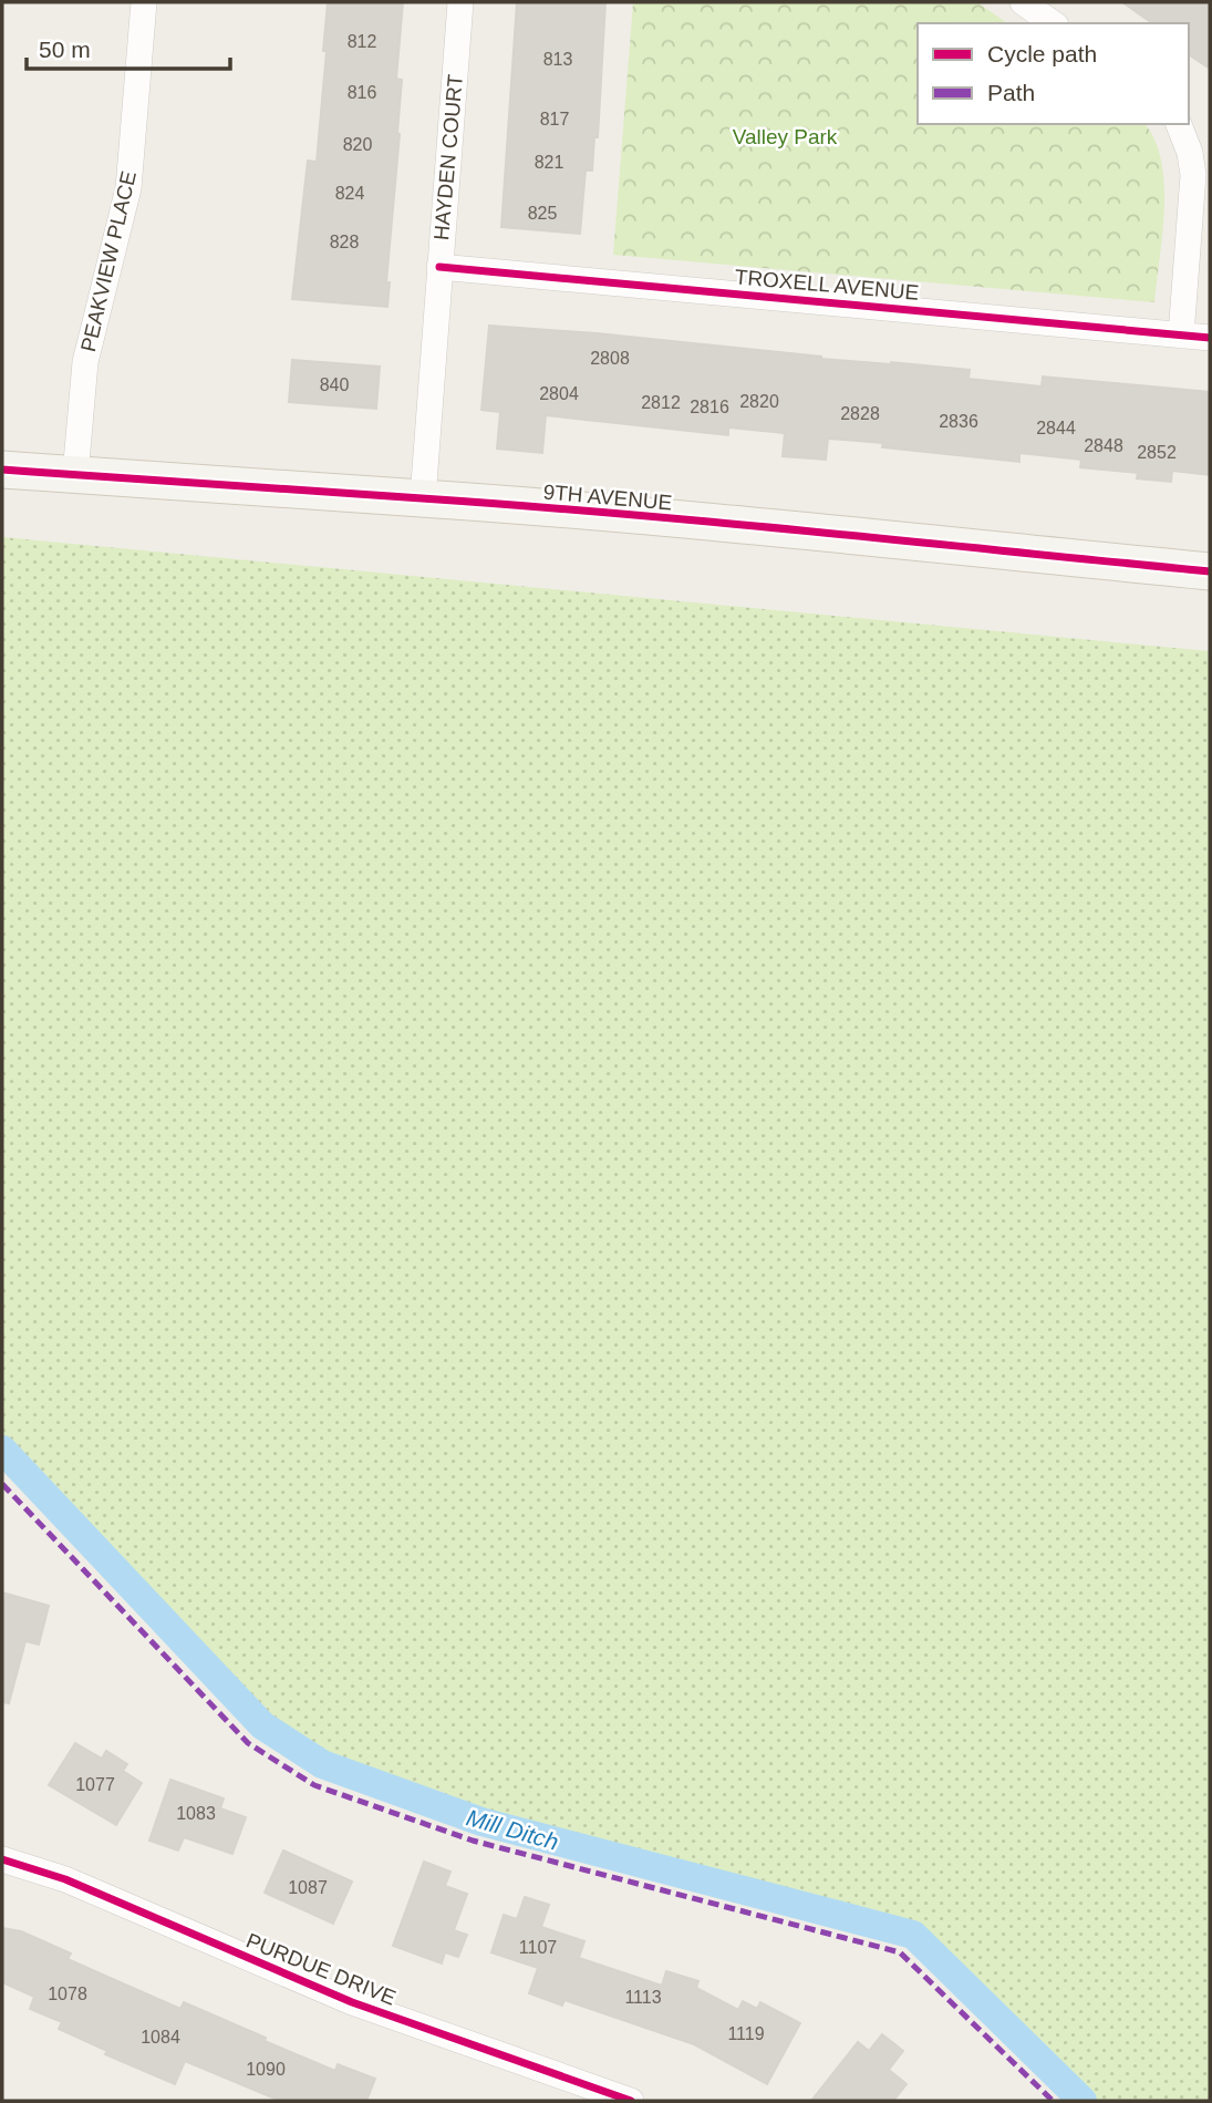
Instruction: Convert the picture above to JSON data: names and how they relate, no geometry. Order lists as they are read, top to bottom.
{
  "streets": {
    "main road": ["9TH AVENUE"],
    "street": [
      "HAYDEN COURT",
      "PEAKVIEW PLACE",
      "TROXELL AVENUE",
      "PURDUE DRIVE"
    ]
  },
  "crossings": [
    ["HAYDEN COURT", "TROXELL AVENUE"],
    ["HAYDEN COURT", "9TH AVENUE"],
    ["PEAKVIEW PLACE", "9TH AVENUE"]
  ],
  "water": ["Mill Ditch"],
  "parks": ["Valley Park"],
  "house_numbers": [
    "812",
    "813",
    "816",
    "817",
    "820",
    "821",
    "824",
    "825",
    "828",
    "2808",
    "840",
    "2804",
    "2820",
    "2812",
    "2816",
    "2828",
    "2836",
    "2844",
    "2848",
    "2852",
    "1077",
    "1083",
    "1087",
    "1107",
    "1078",
    "1113",
    "1119",
    "1084",
    "1090"
  ],
  "legend": ["Cycle path", "Path"],
  "scale_bar": "50 m"
}
